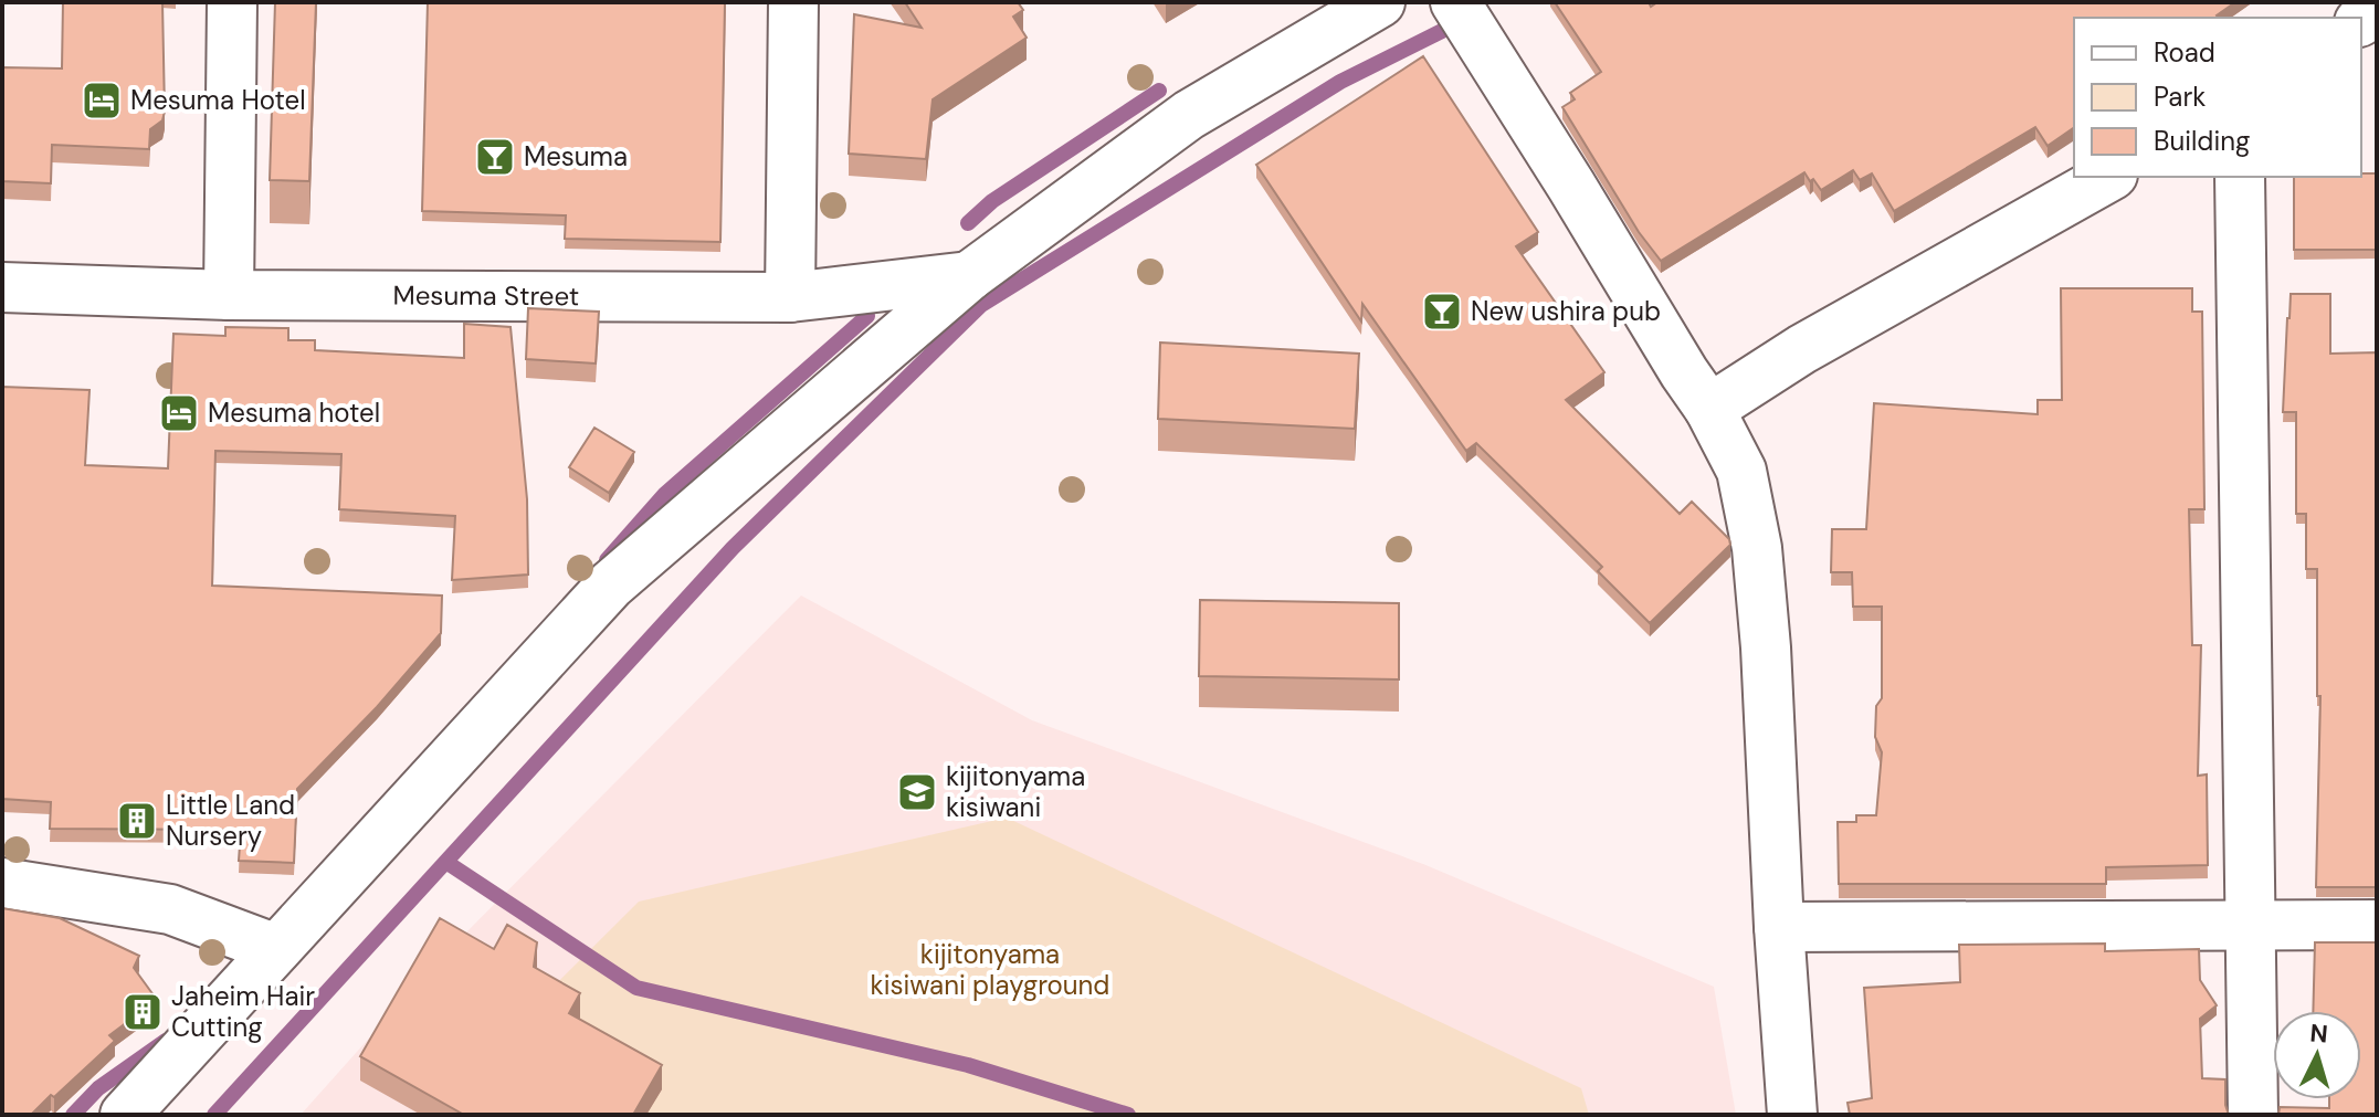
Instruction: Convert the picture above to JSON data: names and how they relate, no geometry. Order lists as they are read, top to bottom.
{
  "streets": {
    "street": ["Mesuma Street"]
  },
  "parks": ["kijitonyama kisiwani playground"],
  "places": {
    "hotel": ["Mesuma Hotel", "Mesuma hotel"],
    "bar": ["Mesuma", "New ushira pub"],
    "school or university": ["kijitonyama kisiwani"],
    "building": ["Little Land Nursery", "Jaheim Hair Cutting"]
  },
  "legend": ["Road", "Park", "Building"],
  "north": "top"
}
